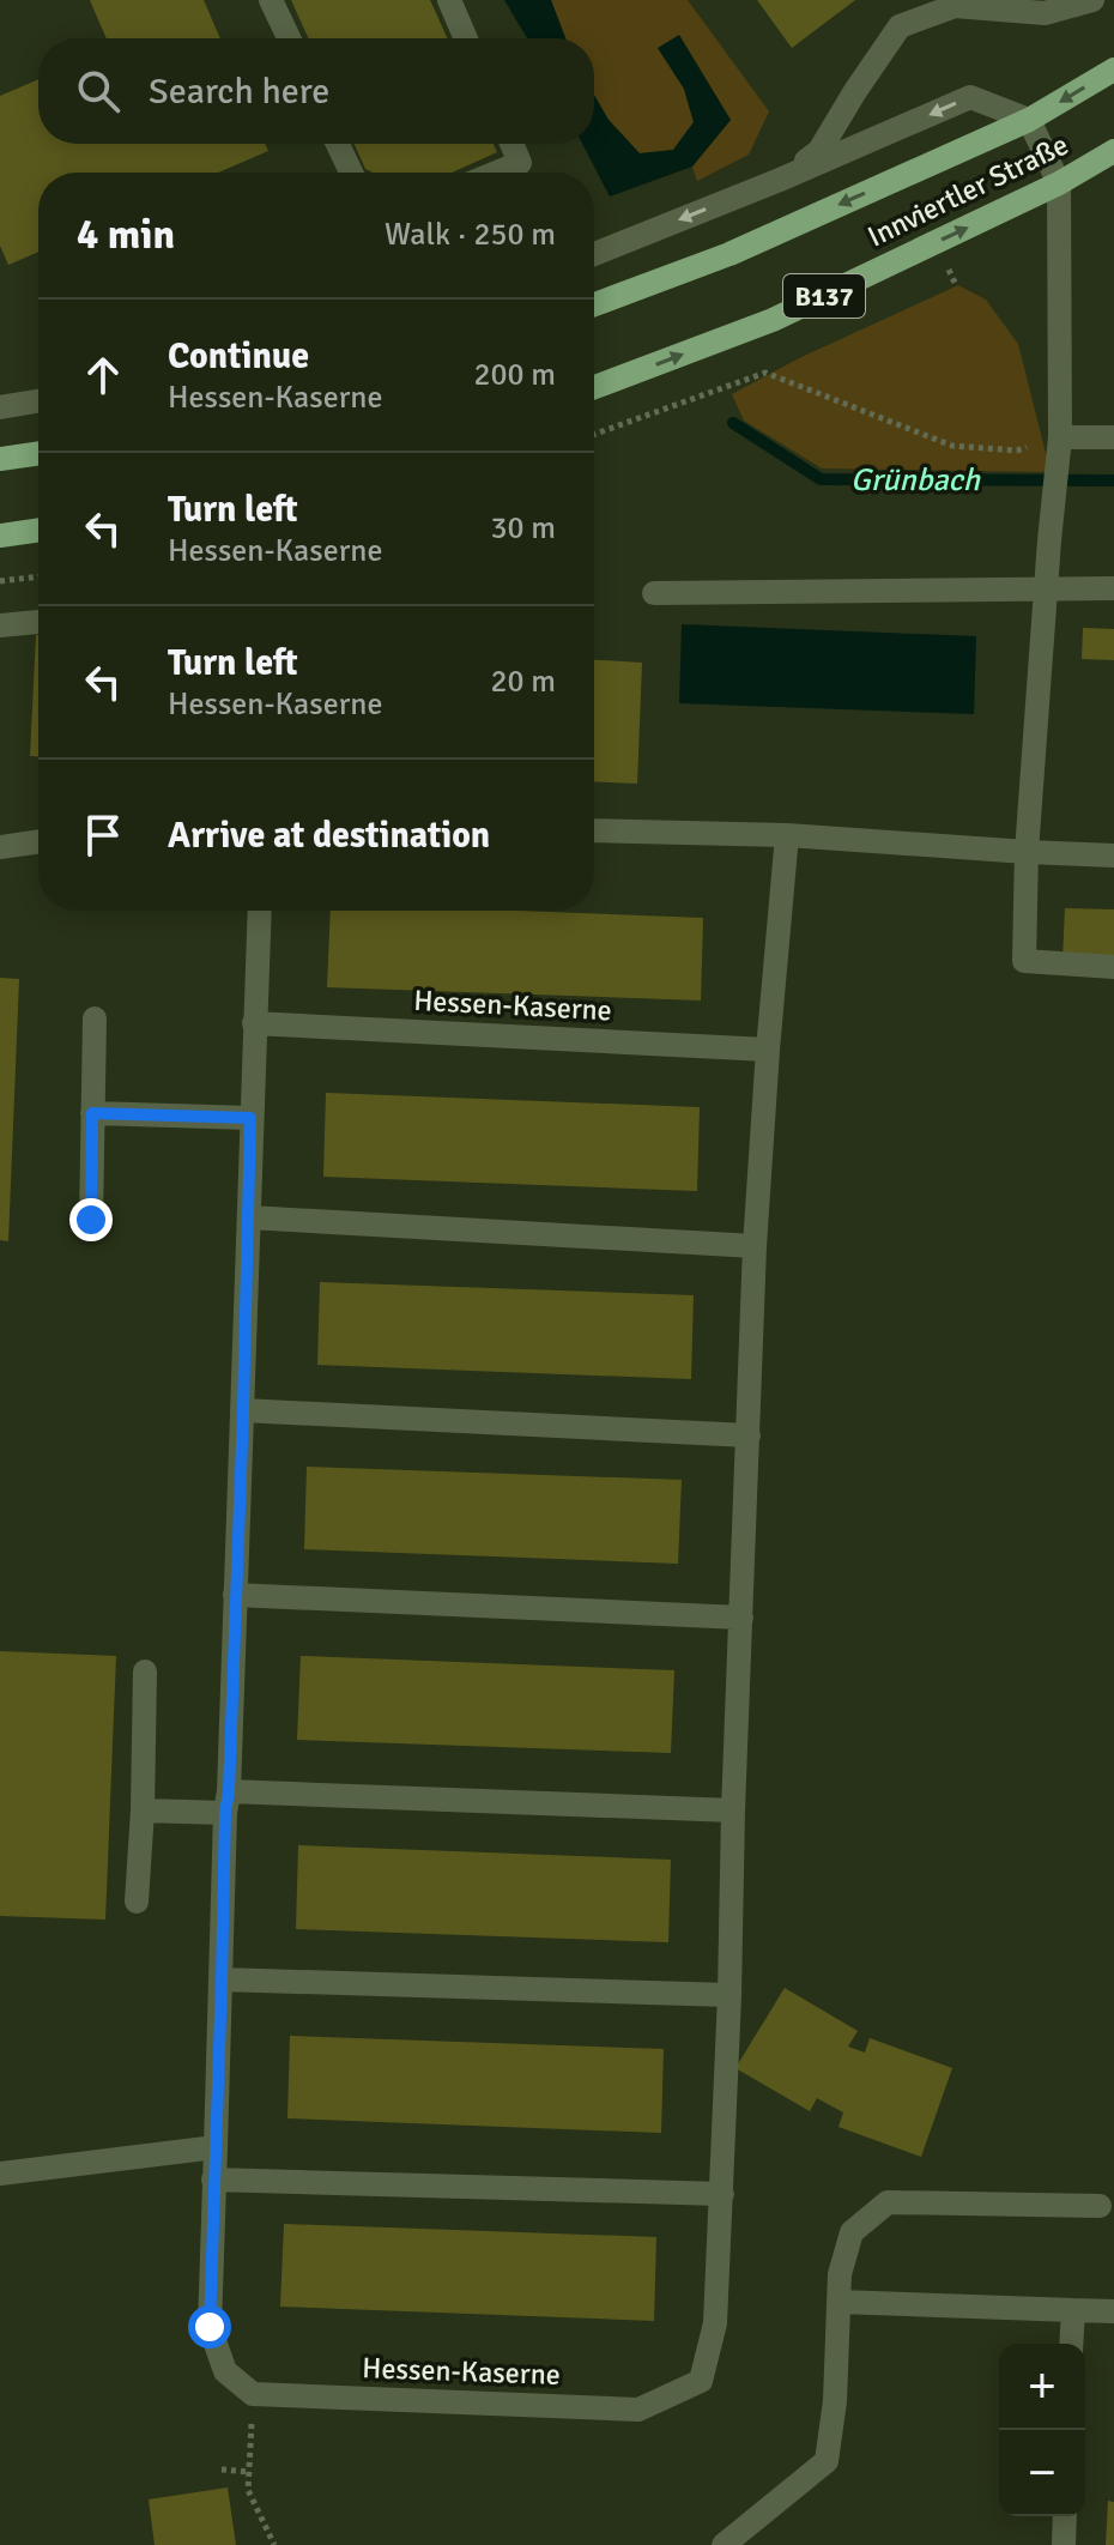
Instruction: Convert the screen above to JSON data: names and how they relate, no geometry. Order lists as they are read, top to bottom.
{
  "streets": {
    "main road": ["Innviertler Straße", "B137"],
    "street": ["Hessen-Kaserne"]
  },
  "water": ["Grünbach"],
  "page": {
    "search": "Search here",
    "heading": ["4 min", "Walk · 250 m"],
    "list": [
      ["Continue", "Hessen-Kaserne", "200 m"],
      ["Turn left", "Hessen-Kaserne", "30 m"],
      ["Turn left", "Hessen-Kaserne", "20 m"],
      "Arrive at destination"
    ],
    "map_buttons": ["+", "−"]
  }
}
